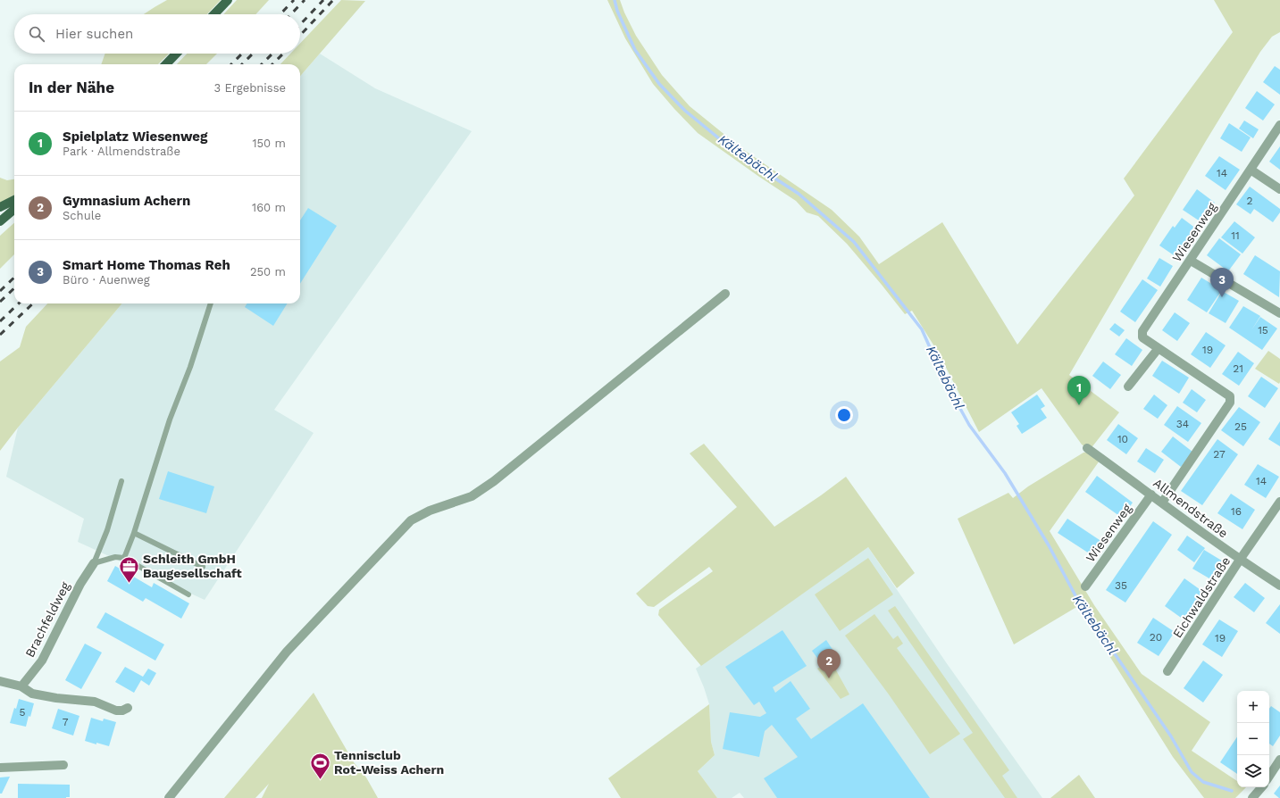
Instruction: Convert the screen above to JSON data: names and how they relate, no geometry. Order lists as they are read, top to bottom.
{
  "streets": {
    "street": [
      "Wiesenweg",
      "Allmendstraße",
      "Eichwaldstraße",
      "Brachfeldweg"
    ]
  },
  "crossings": [
    ["Wiesenweg", "Allmendstraße"],
    ["Allmendstraße", "Eichwaldstraße"]
  ],
  "water": ["Kältebächl"],
  "places": {
    "office": ["Schleith GmbH Baugesellschaft"],
    "sports": ["Tennisclub Rot-Weiss Achern"]
  },
  "house_numbers": [
    "14",
    "2",
    "11",
    "15",
    "19",
    "21",
    "34",
    "25",
    "10",
    "27",
    "14",
    "16",
    "35",
    "20",
    "19",
    "5",
    "7"
  ],
  "page": {
    "search": "Hier suchen",
    "heading": ["In der Nähe", "3 Ergebnisse"],
    "list": [
      {
        "mark": "1",
        "name": "Spielplatz Wiesenweg",
        "note": "Park · Allmendstraße",
        "value": "150 m"
      },
      {
        "mark": "2",
        "name": "Gymnasium Achern",
        "note": "Schule",
        "value": "160 m"
      },
      {
        "mark": "3",
        "name": "Smart Home Thomas Reh",
        "note": "Büro · Auenweg",
        "value": "250 m"
      }
    ],
    "pins": ["3", "1", "2"],
    "map_buttons": ["+", "−"]
  }
}
